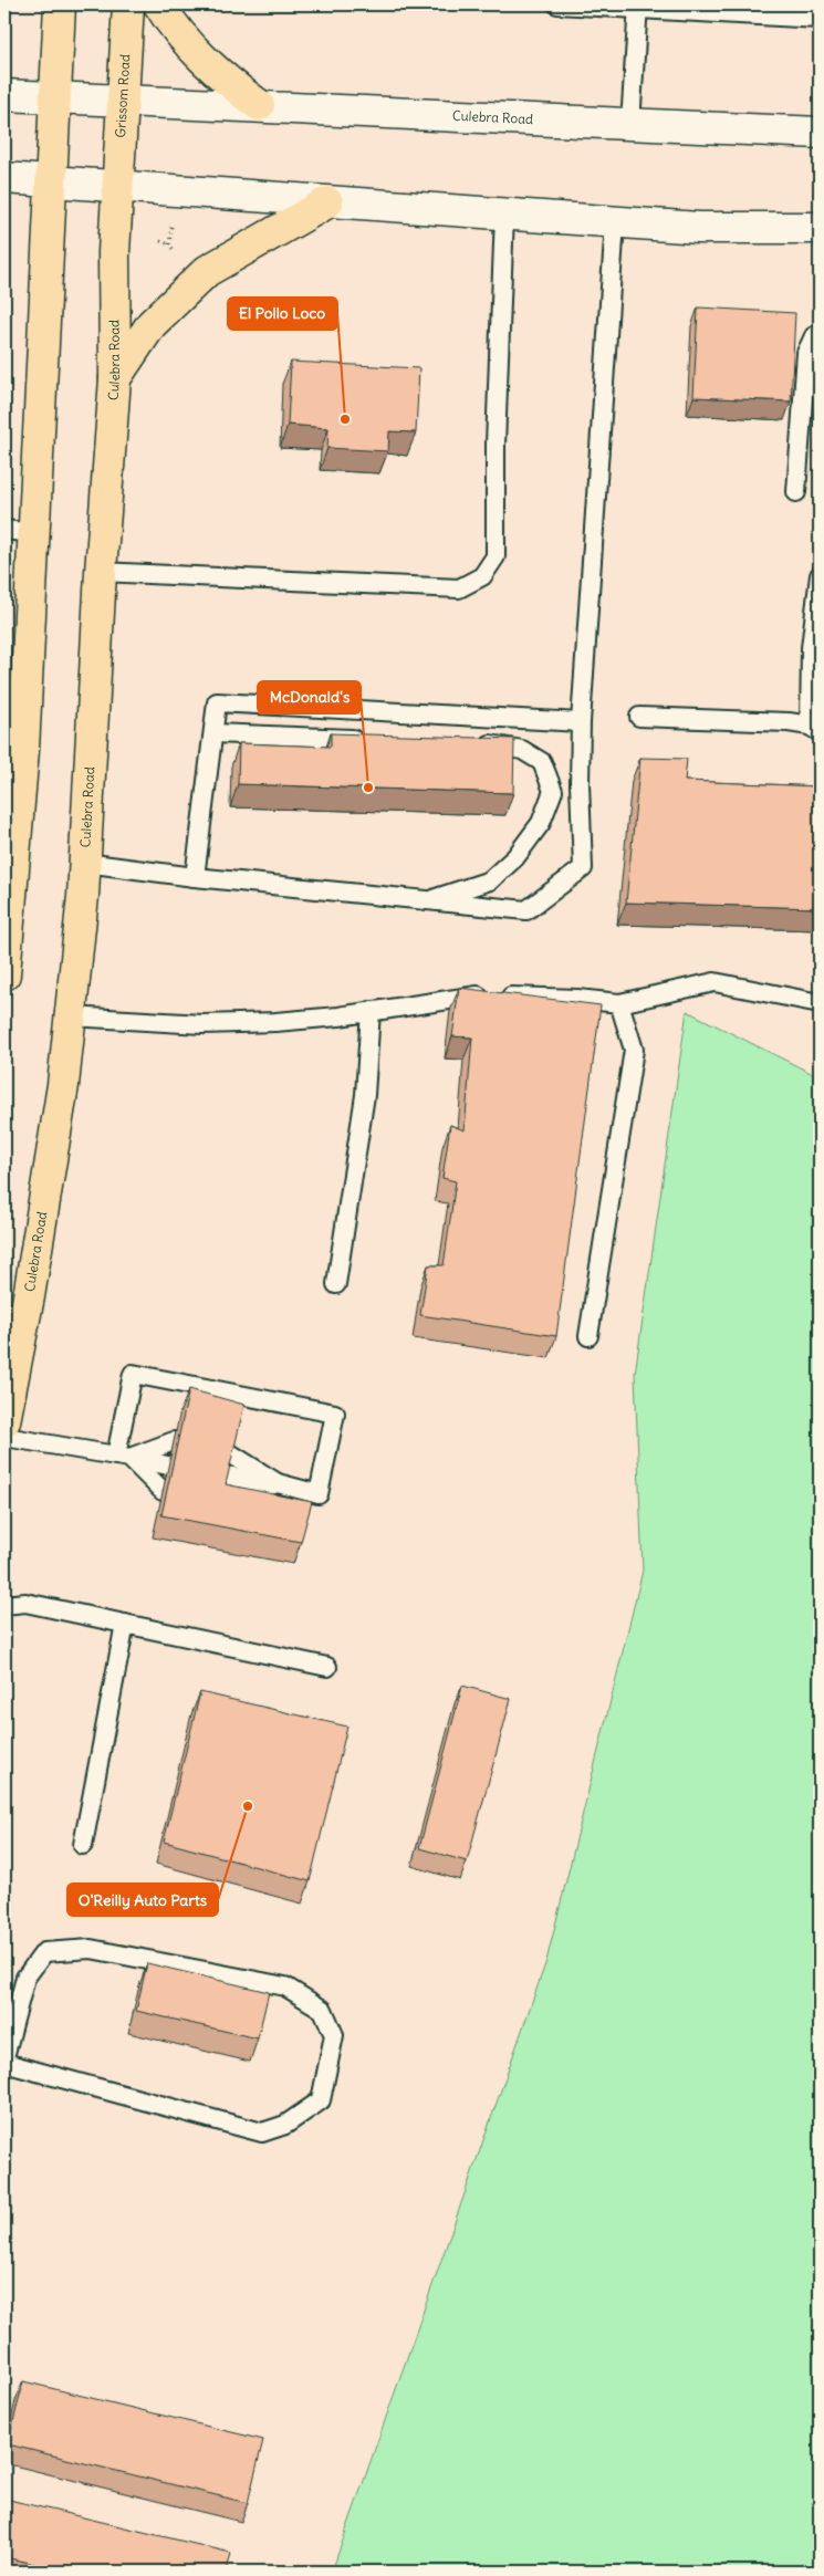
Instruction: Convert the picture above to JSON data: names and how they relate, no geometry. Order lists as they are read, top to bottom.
{
  "streets": {
    "main road": ["Grissom Road", "Culebra Road"]
  },
  "crossings": [
    ["Grissom Road", "Culebra Road"]
  ],
  "places": ["El Pollo Loco", "McDonald's", "O'Reilly Auto Parts"]
}
